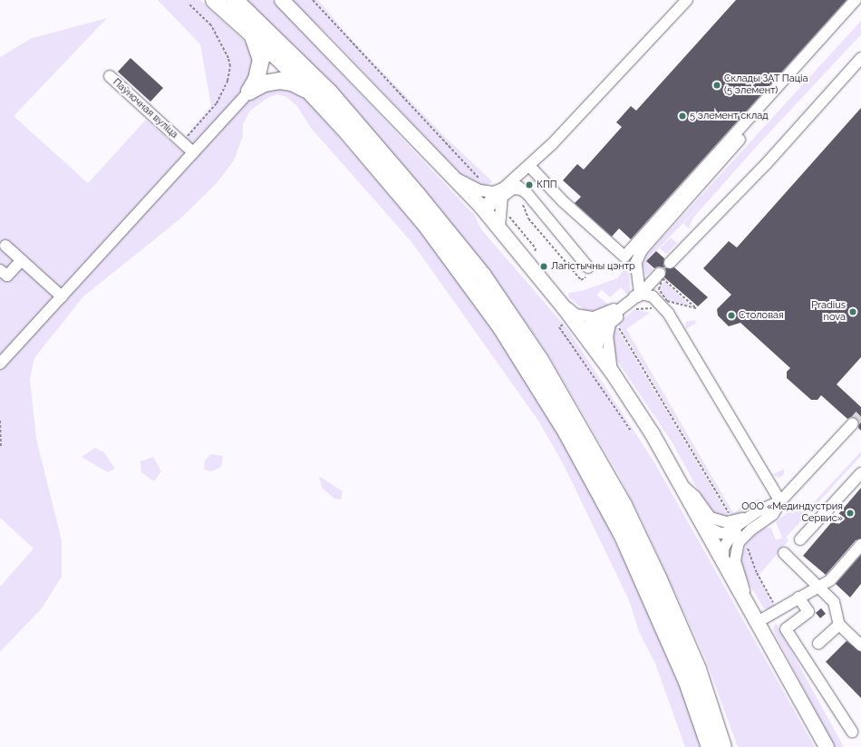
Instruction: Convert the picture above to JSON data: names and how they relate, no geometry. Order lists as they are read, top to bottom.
{
  "streets": {
    "street": ["Паўночная вуліца"]
  },
  "places": [
    "Склады ЗАТ Паціа (5 элемент)",
    "5 элемент склад",
    "КПП",
    "Лагістычны цэнтр",
    "Pradius nova",
    "Столовая",
    "ООО «Мединдустрия Сервис»"
  ]
}
